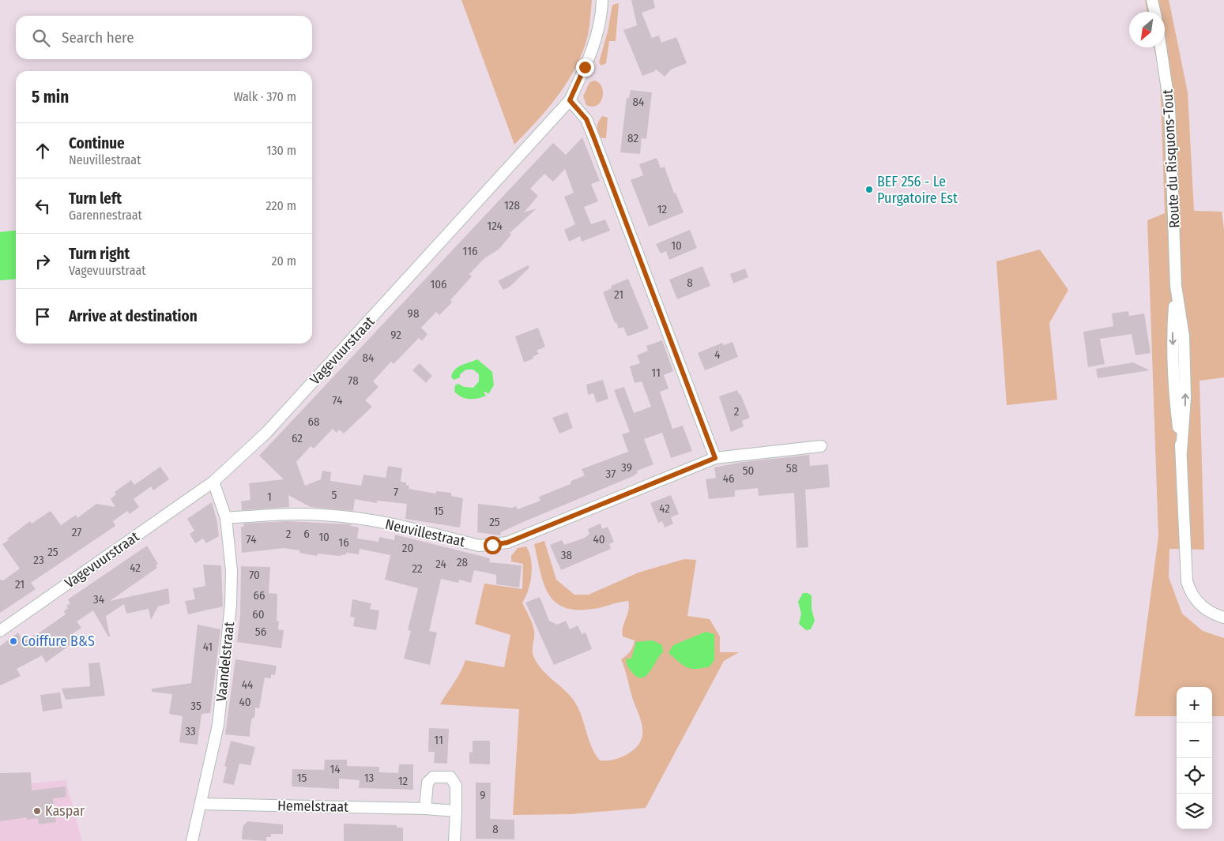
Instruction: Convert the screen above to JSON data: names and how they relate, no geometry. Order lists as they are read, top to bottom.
{
  "streets": {
    "street": [
      "Route du Risquons-Tout",
      "Vagevuurstraat",
      "Neuvillestraat",
      "Vaandelstraat",
      "Hemelstraat"
    ]
  },
  "crossings": [
    ["Vagevuurstraat", "Vaandelstraat"],
    ["Neuvillestraat", "Vaandelstraat"],
    ["Vaandelstraat", "Hemelstraat"]
  ],
  "places": ["BEF 256 - Le Purgatoire Est", "Coiffure B&S", "Kaspar"],
  "house_numbers": [
    "84",
    "82",
    "128",
    "12",
    "124",
    "10",
    "116",
    "8",
    "106",
    "21",
    "98",
    "92",
    "4",
    "84",
    "11",
    "78",
    "74",
    "2",
    "68",
    "62",
    "39",
    "58",
    "50",
    "37",
    "46",
    "7",
    "5",
    "1",
    "42",
    "15",
    "25",
    "27",
    "2",
    "6",
    "10",
    "74",
    "40",
    "16",
    "20",
    "25",
    "38",
    "23",
    "28",
    "24",
    "42",
    "22",
    "70",
    "21",
    "66",
    "34",
    "60",
    "56",
    "41",
    "44",
    "40",
    "35",
    "33",
    "11",
    "14",
    "15",
    "13",
    "12",
    "9",
    "8"
  ],
  "north": "bottom left",
  "page": {
    "search": "Search here",
    "heading": ["5 min", "Walk · 370 m"],
    "list": [
      ["Continue", "Neuvillestraat", "130 m"],
      ["Turn left", "Garennestraat", "220 m"],
      ["Turn right", "Vagevuurstraat", "20 m"],
      "Arrive at destination"
    ],
    "map_buttons": ["+", "−"]
  }
}
